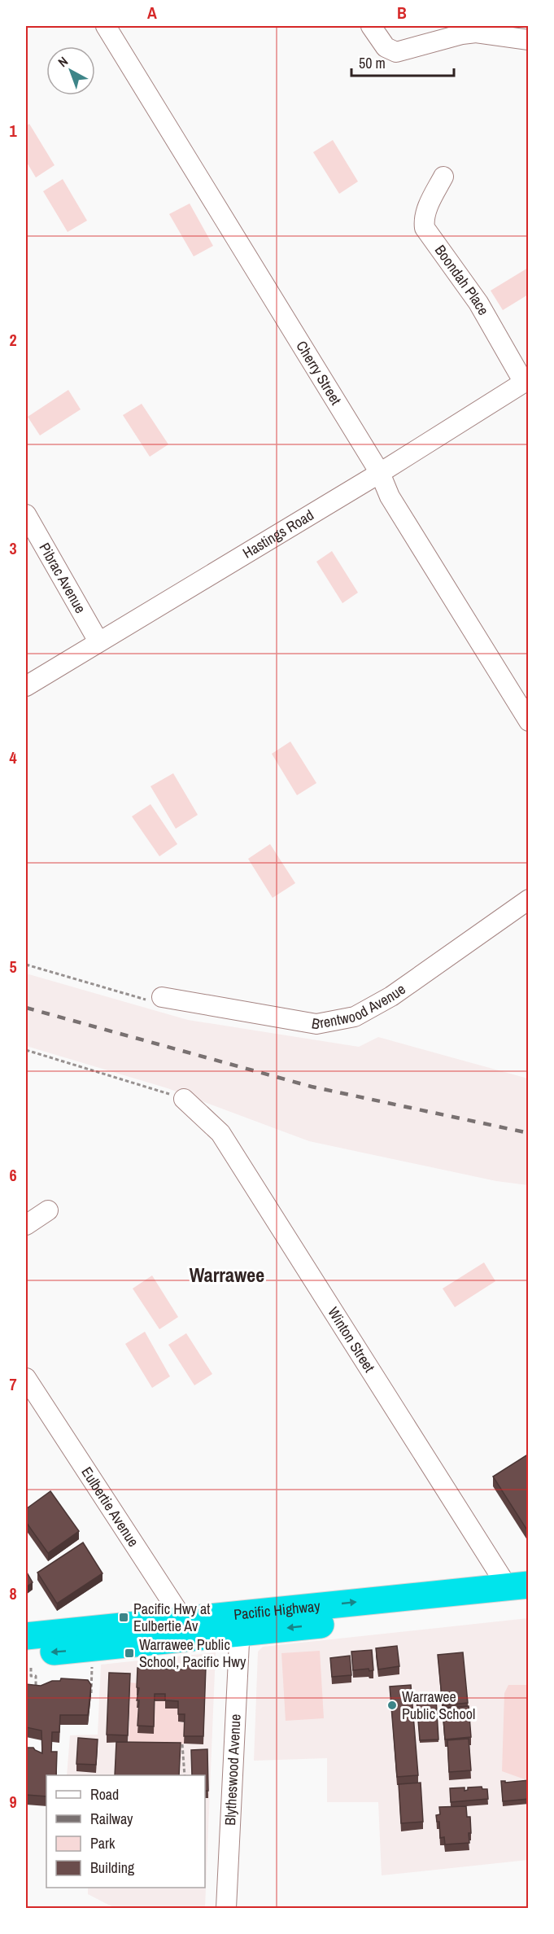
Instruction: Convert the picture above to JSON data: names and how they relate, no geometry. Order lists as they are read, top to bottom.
{
  "streets": {
    "highway": ["Pacific Highway"],
    "street": [
      "Boondah Place",
      "Cherry Street",
      "Hastings Road",
      "Pibrac Avenue",
      "Brentwood Avenue",
      "Winton Street",
      "Eulbertie Avenue",
      "Blytheswood Avenue"
    ]
  },
  "crossings": [
    ["Boondah Place", "Hastings Road"],
    ["Cherry Street", "Hastings Road"],
    ["Hastings Road", "Pibrac Avenue"],
    ["Winton Street", "Pacific Highway"],
    ["Eulbertie Avenue", "Pacific Highway"],
    ["Pacific Highway", "Blytheswood Avenue"]
  ],
  "districts": ["Warrawee"],
  "places": {
    "transit": ["Pacific Hwy at Eulbertie Av", "Warrawee Public School, Pacific Hwy"],
    "other": ["Warrawee Public School"]
  },
  "legend": [
    "Road",
    "Railway",
    "Park",
    "Building"
  ],
  "scale_bar": "50 m",
  "north": "top left",
  "grid": {
    "columns": ["A", "B"],
    "rows": [
      "1",
      "2",
      "3",
      "4",
      "5",
      "6",
      "7",
      "8",
      "9"
    ]
  }
}
